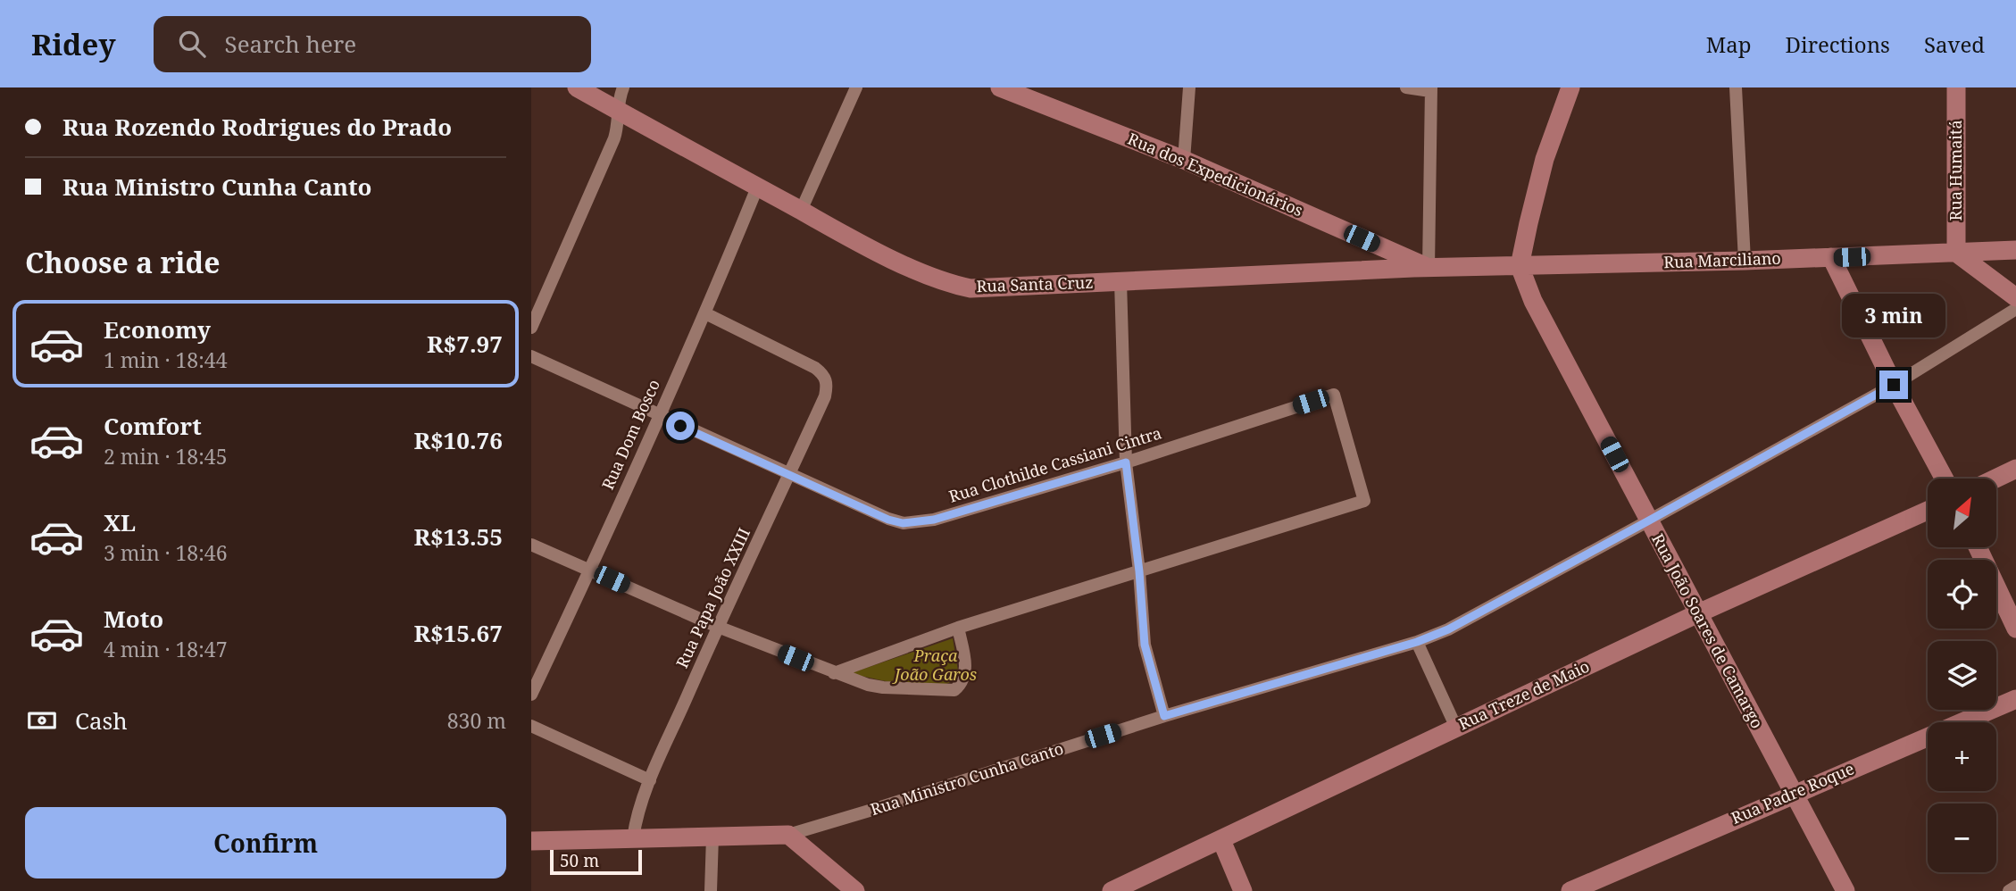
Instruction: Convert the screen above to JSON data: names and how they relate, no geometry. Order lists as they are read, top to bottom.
{
  "streets": {
    "street": [
      "Rua Humaitá",
      "Rua dos Expedicionários",
      "Rua Marciliano",
      "Rua Santa Cruz",
      "Rua Dom Bosco",
      "Rua Clothilde Cassiani Cintra",
      "Rua Papa João XXIII",
      "Rua João Soares de Camargo",
      "Rua Treze de Maio",
      "Rua Ministro Cunha Canto",
      "Rua Padre Roque"
    ]
  },
  "crossings": [
    ["Rua Humaitá", "Rua Marciliano"],
    ["Rua dos Expedicionários", "Rua Marciliano"],
    ["Rua dos Expedicionários", "Rua Santa Cruz"],
    ["Rua Marciliano", "Rua Santa Cruz"],
    ["Rua Marciliano", "Rua João Soares de Camargo"],
    ["Rua Santa Cruz", "Rua Dom Bosco"],
    ["Rua Dom Bosco", "Rua Clothilde Cassiani Cintra"],
    ["Rua Dom Bosco", "Rua Papa João XXIII"],
    ["Rua Clothilde Cassiani Cintra", "Rua Papa João XXIII"],
    ["Rua Papa João XXIII", "Rua Ministro Cunha Canto"],
    ["Rua João Soares de Camargo", "Rua Treze de Maio"],
    ["Rua João Soares de Camargo", "Rua Ministro Cunha Canto"],
    ["Rua João Soares de Camargo", "Rua Padre Roque"]
  ],
  "parks": ["Praça João Garos"],
  "scale_bar": "50 m",
  "north": "top right",
  "page": {
    "header": "Ridey",
    "search": "Search here",
    "nav": ["Map", "Directions", "Saved"],
    "banner": ["Rua Rozendo Rodrigues do Prado", "Rua Ministro Cunha Canto"],
    "heading": "Choose a ride",
    "bubble": "3 min",
    "list": [
      {
        "name": "Economy",
        "note": "1 min · 18:44",
        "value": "R$7.97"
      },
      {
        "name": "Comfort",
        "note": "2 min · 18:45",
        "value": "R$10.76"
      },
      {
        "name": "XL",
        "note": "3 min · 18:46",
        "value": "R$13.55"
      },
      {
        "name": "Moto",
        "note": "4 min · 18:47",
        "value": "R$15.67"
      }
    ],
    "map_buttons": ["+", "−"],
    "pay": ["Cash", "830 m"],
    "buttons": "Confirm",
    "scale": "50 m"
  }
}
